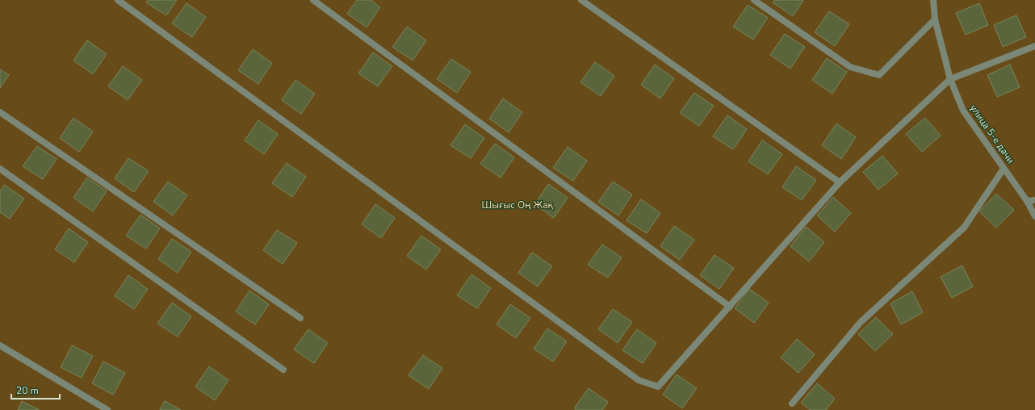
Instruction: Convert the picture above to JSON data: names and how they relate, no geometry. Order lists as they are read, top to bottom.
{
  "streets": {
    "street": ["улица 5-е дачи"]
  },
  "parks": ["Шығыс Оң Жақ"],
  "scale_bar": "20 m"
}
